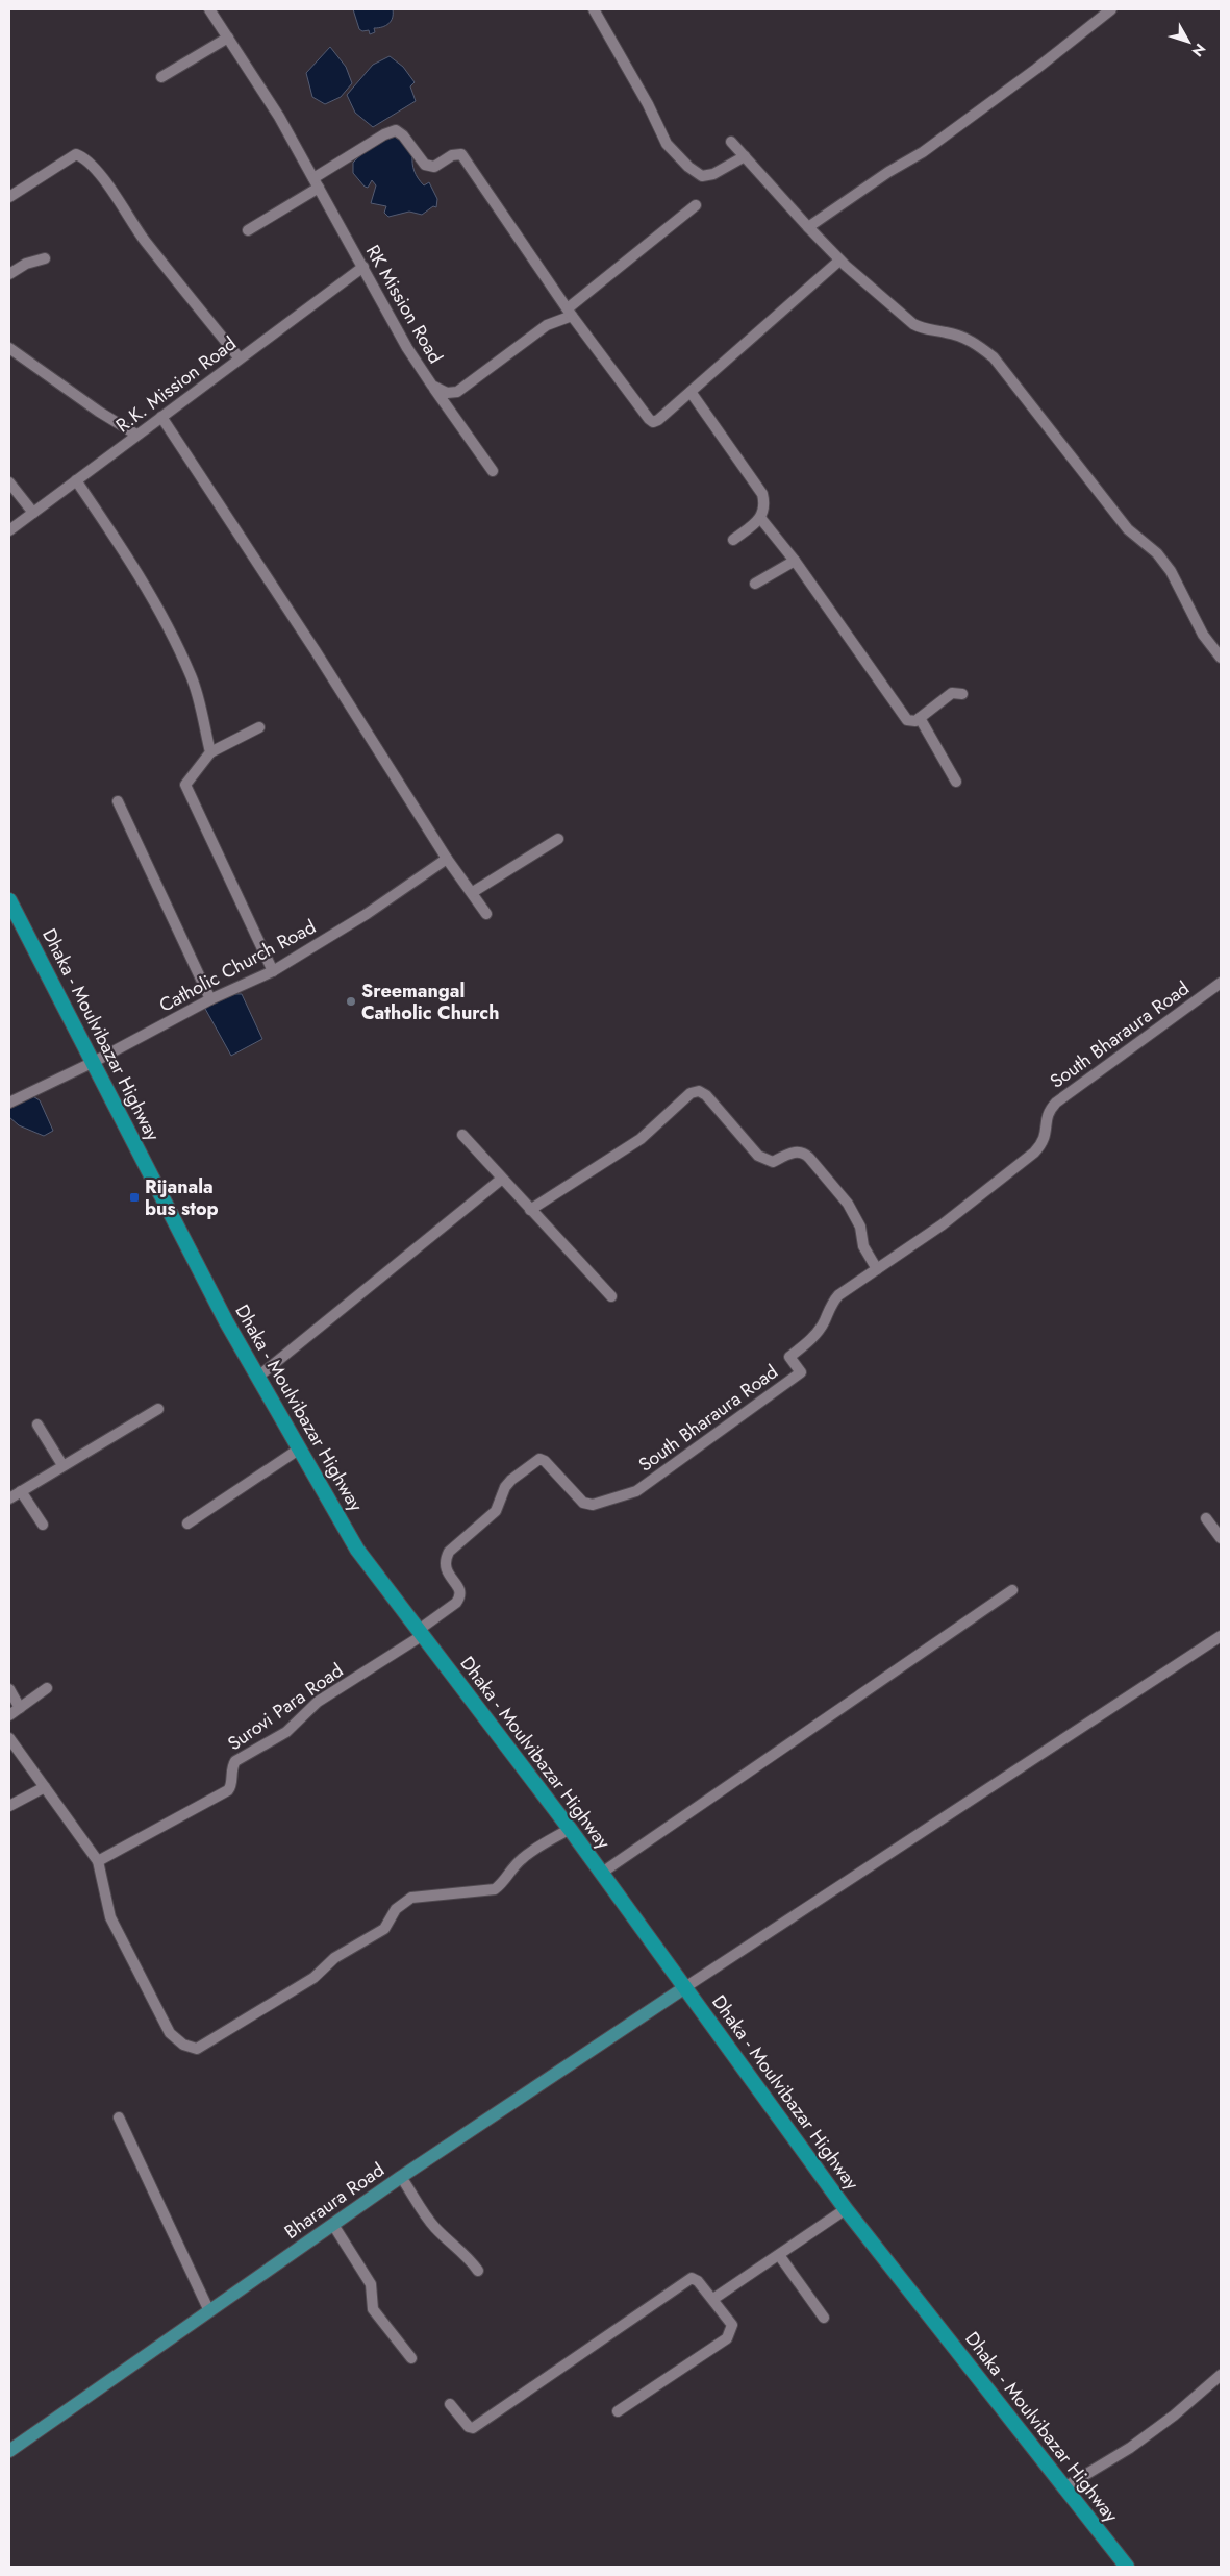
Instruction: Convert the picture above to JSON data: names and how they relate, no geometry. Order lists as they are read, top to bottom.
{
  "streets": {
    "highway": ["Dhaka - Moulvibazar Highway"],
    "main road": ["Bharaura Road"],
    "street": [
      "RK Mission Road",
      "R.K. Mission Road",
      "Catholic Church Road",
      "South Bharaura Road",
      "Surovi Para Road"
    ]
  },
  "crossings": [
    ["RK Mission Road", "R.K. Mission Road"],
    ["Catholic Church Road", "Dhaka - Moulvibazar Highway"],
    ["Dhaka - Moulvibazar Highway", "South Bharaura Road"],
    ["Dhaka - Moulvibazar Highway", "Surovi Para Road"],
    ["Dhaka - Moulvibazar Highway", "Bharaura Road"],
    ["South Bharaura Road", "Surovi Para Road"]
  ],
  "places": {
    "other": ["Sreemangal Catholic Church"],
    "transit": ["Rijanala bus stop"]
  },
  "north": "bottom right"
}
